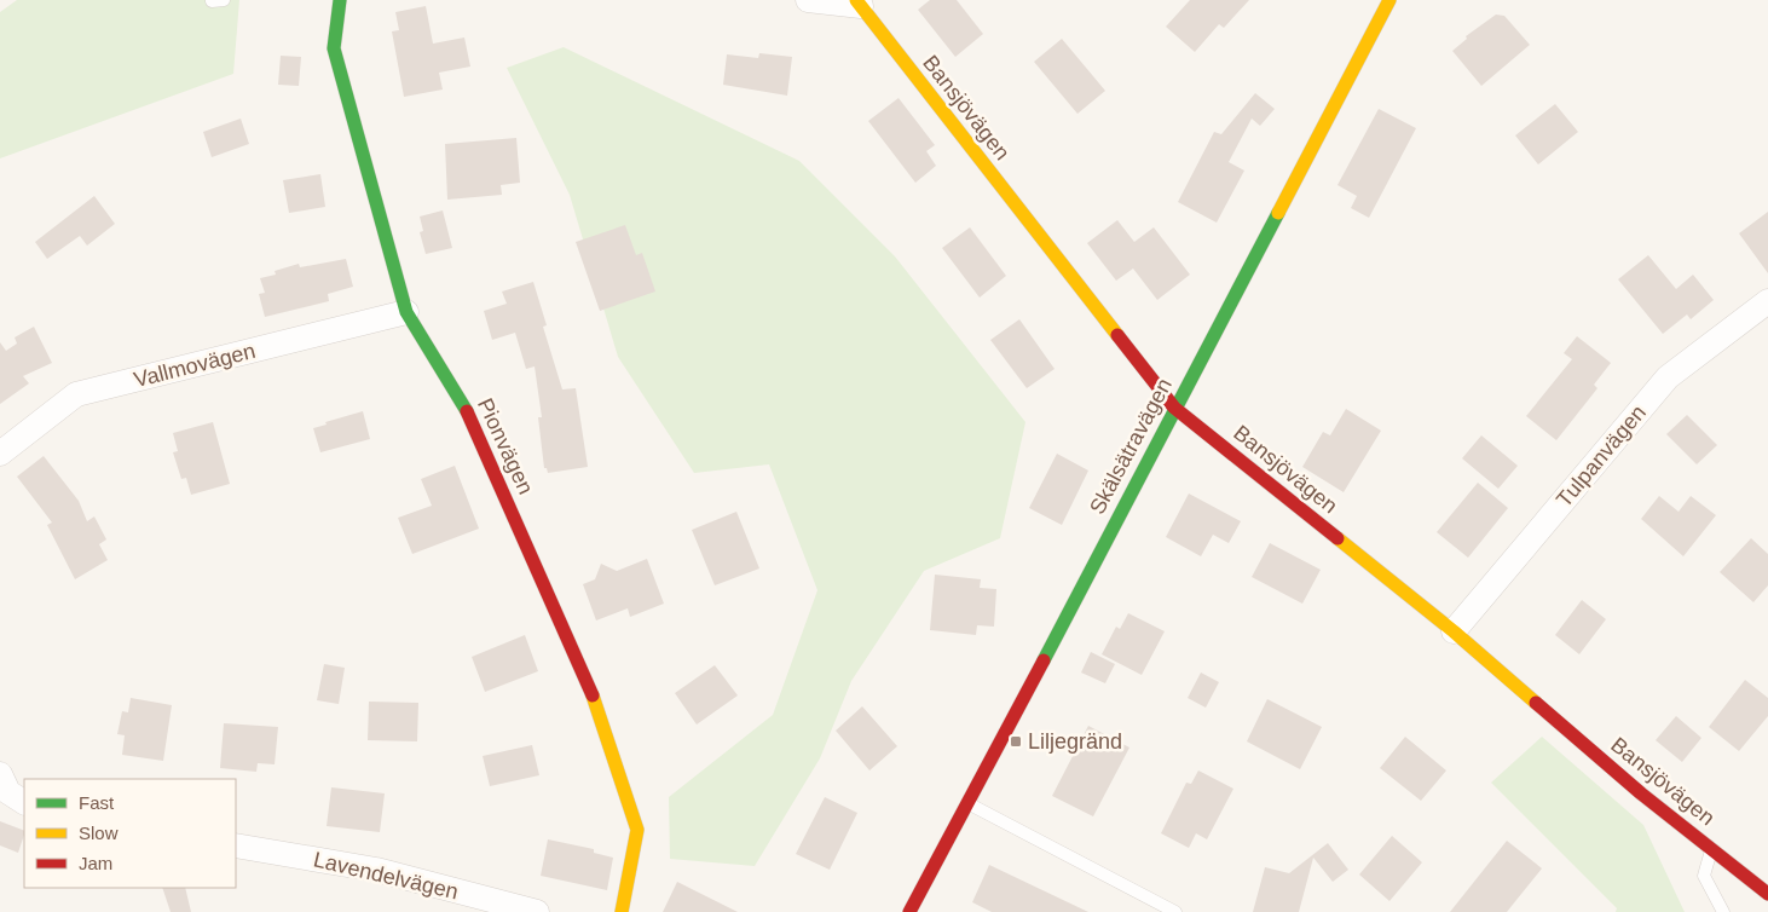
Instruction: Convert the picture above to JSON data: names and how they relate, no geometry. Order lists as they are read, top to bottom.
{
  "streets": {
    "street": [
      "Bansjövägen",
      "Vallmovägen",
      "Pionvägen",
      "Skälsätravägen",
      "Tulpanvägen",
      "Lavendelvägen"
    ]
  },
  "crossings": [
    ["Bansjövägen", "Skälsätravägen"],
    ["Bansjövägen", "Tulpanvägen"],
    ["Vallmovägen", "Pionvägen"]
  ],
  "places": {
    "transit": ["Liljegränd"]
  },
  "legend": ["Fast", "Slow", "Jam"]
}
